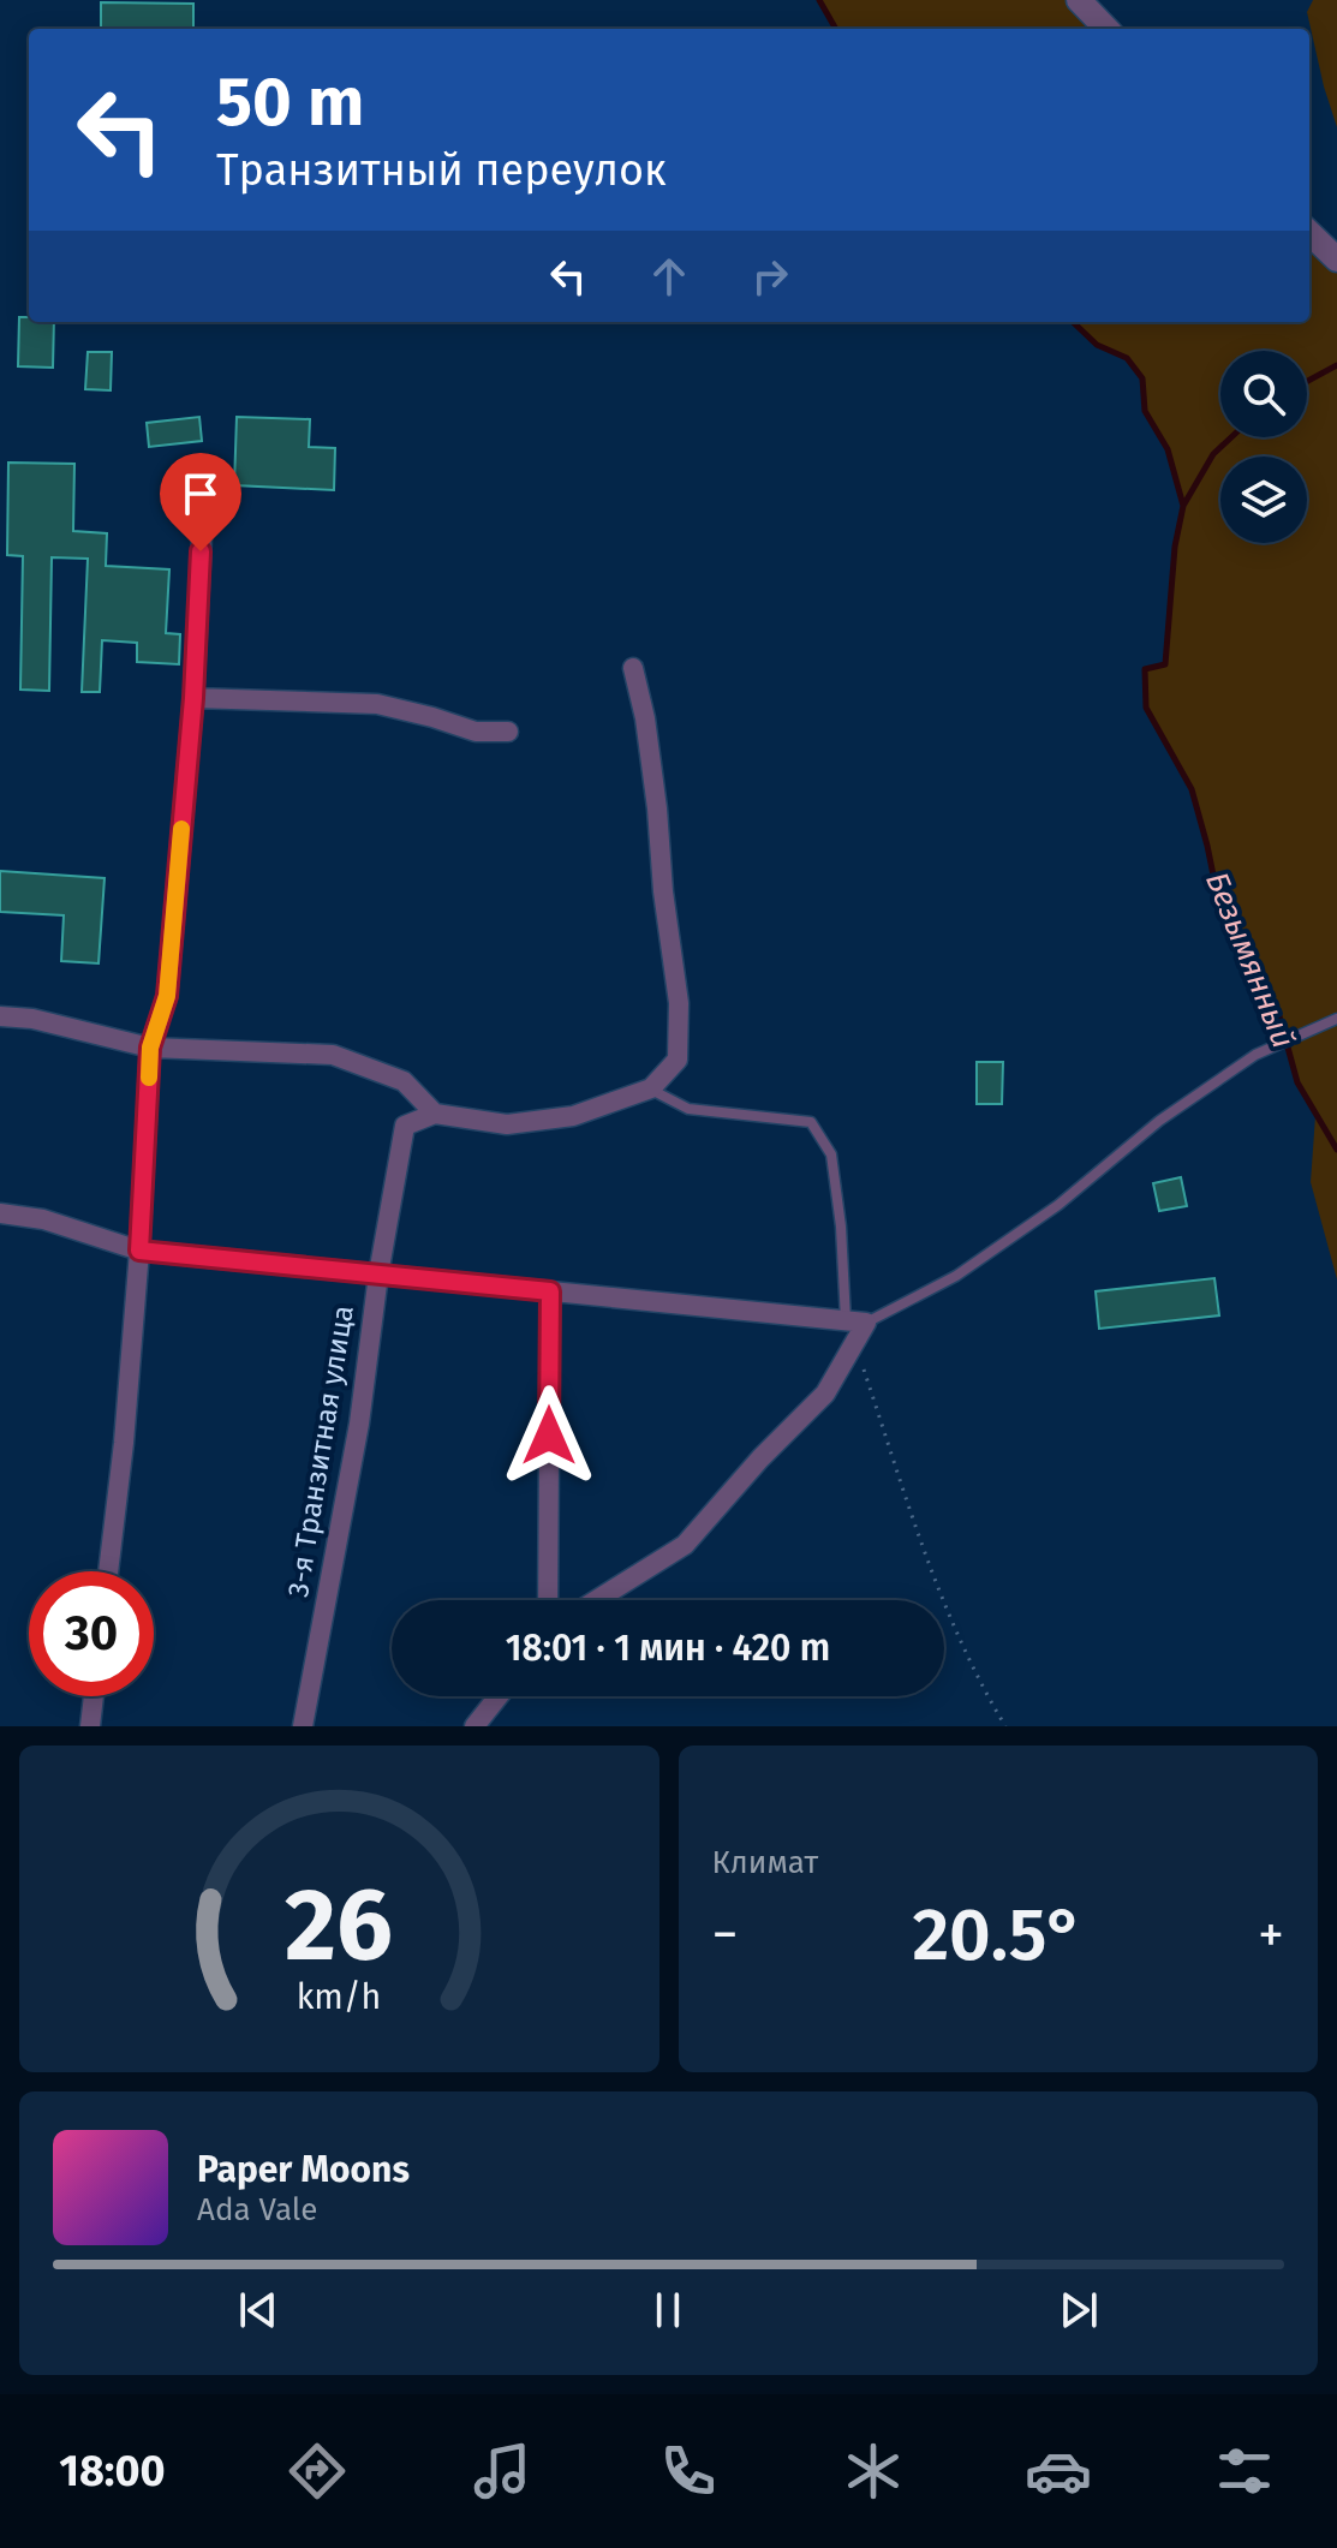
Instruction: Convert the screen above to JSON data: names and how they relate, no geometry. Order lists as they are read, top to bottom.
{
  "streets": {
    "street": ["3-я Транзитная улица"]
  },
  "water": ["Безымянный"],
  "page": {
    "turn": ["50 m", "Транзитный переулок"],
    "limit": "30",
    "trip": "18:01 · 1 мин · 420 m",
    "tile": "Климат",
    "heat": ["−", "20.5°", "+"],
    "song": ["Paper Moons", "Ada Vale"],
    "tabs": "18:00",
    "gauge": ["26", "km/h"]
  }
}
